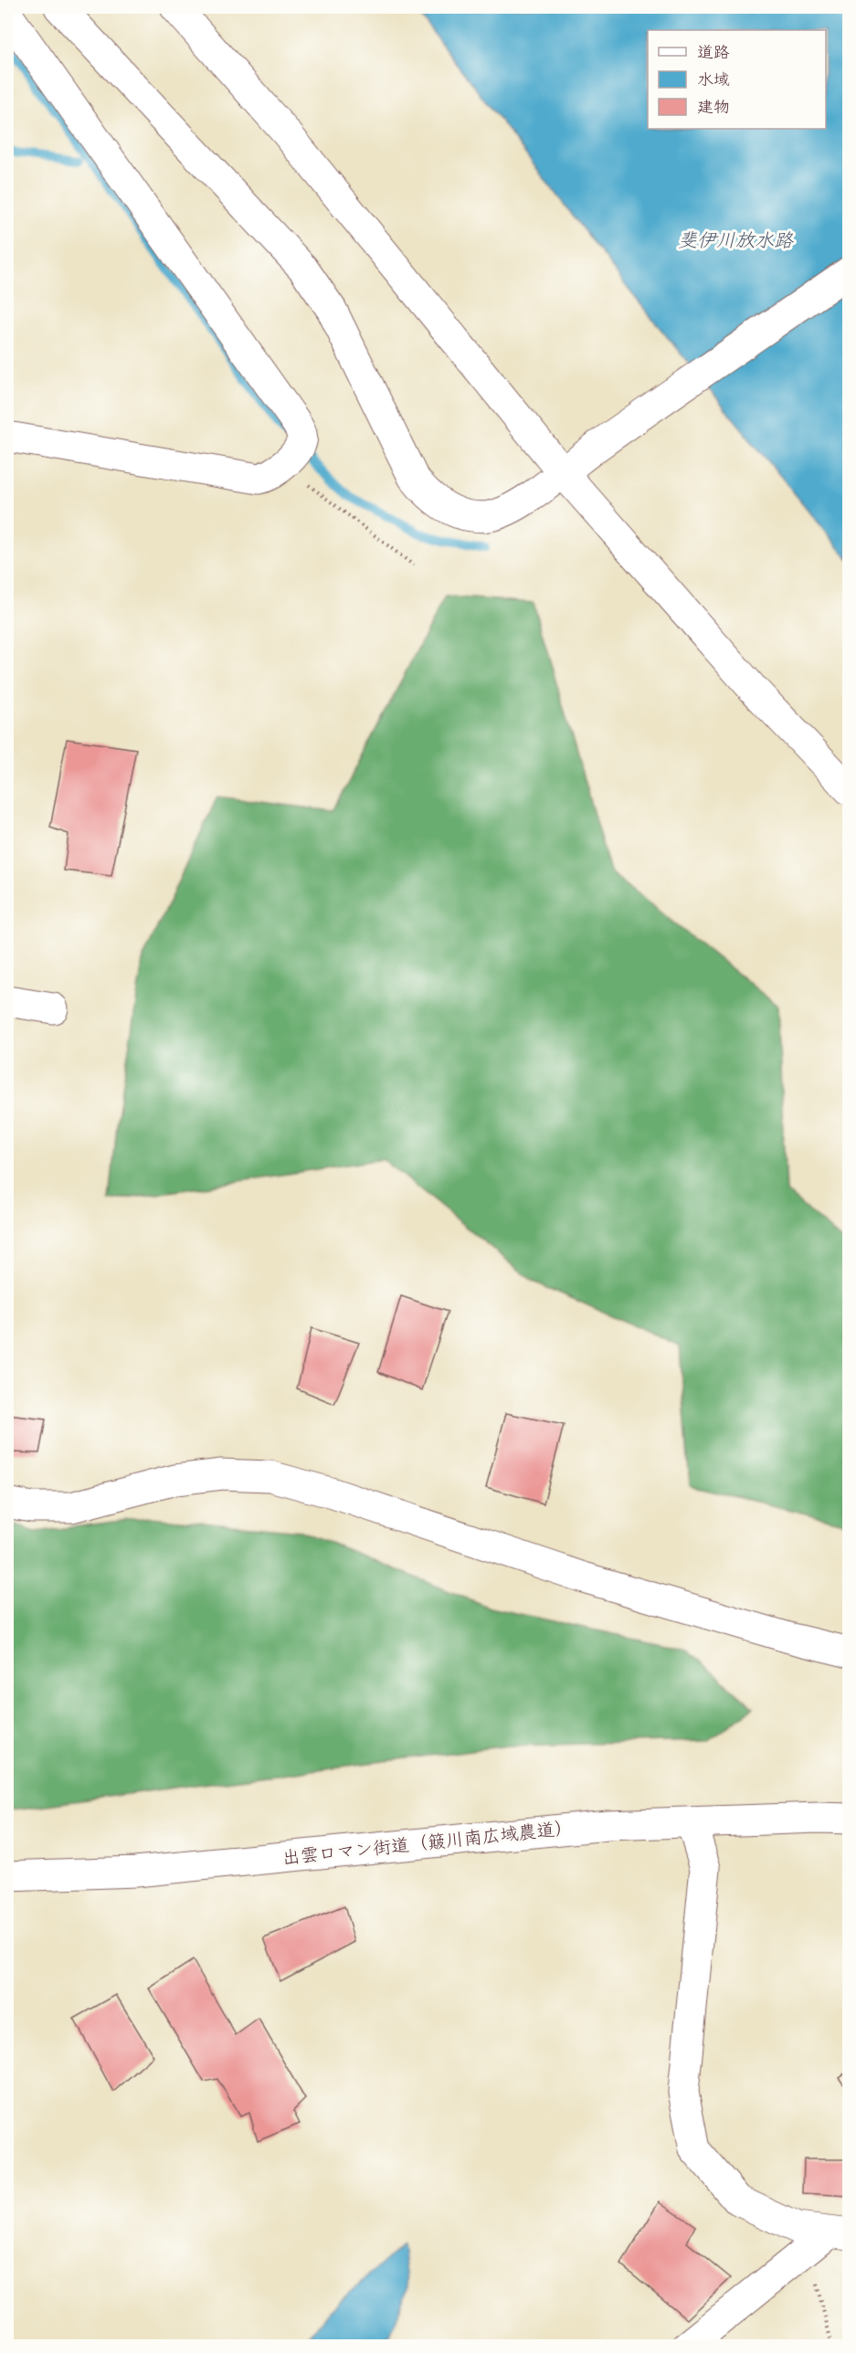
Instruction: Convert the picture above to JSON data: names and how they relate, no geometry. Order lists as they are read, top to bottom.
{
  "streets": {
    "street": ["出雲ロマン街道（簸川南広域農道）"]
  },
  "water": ["斐伊川放水路"],
  "legend": ["道路", "水域", "建物"]
}
